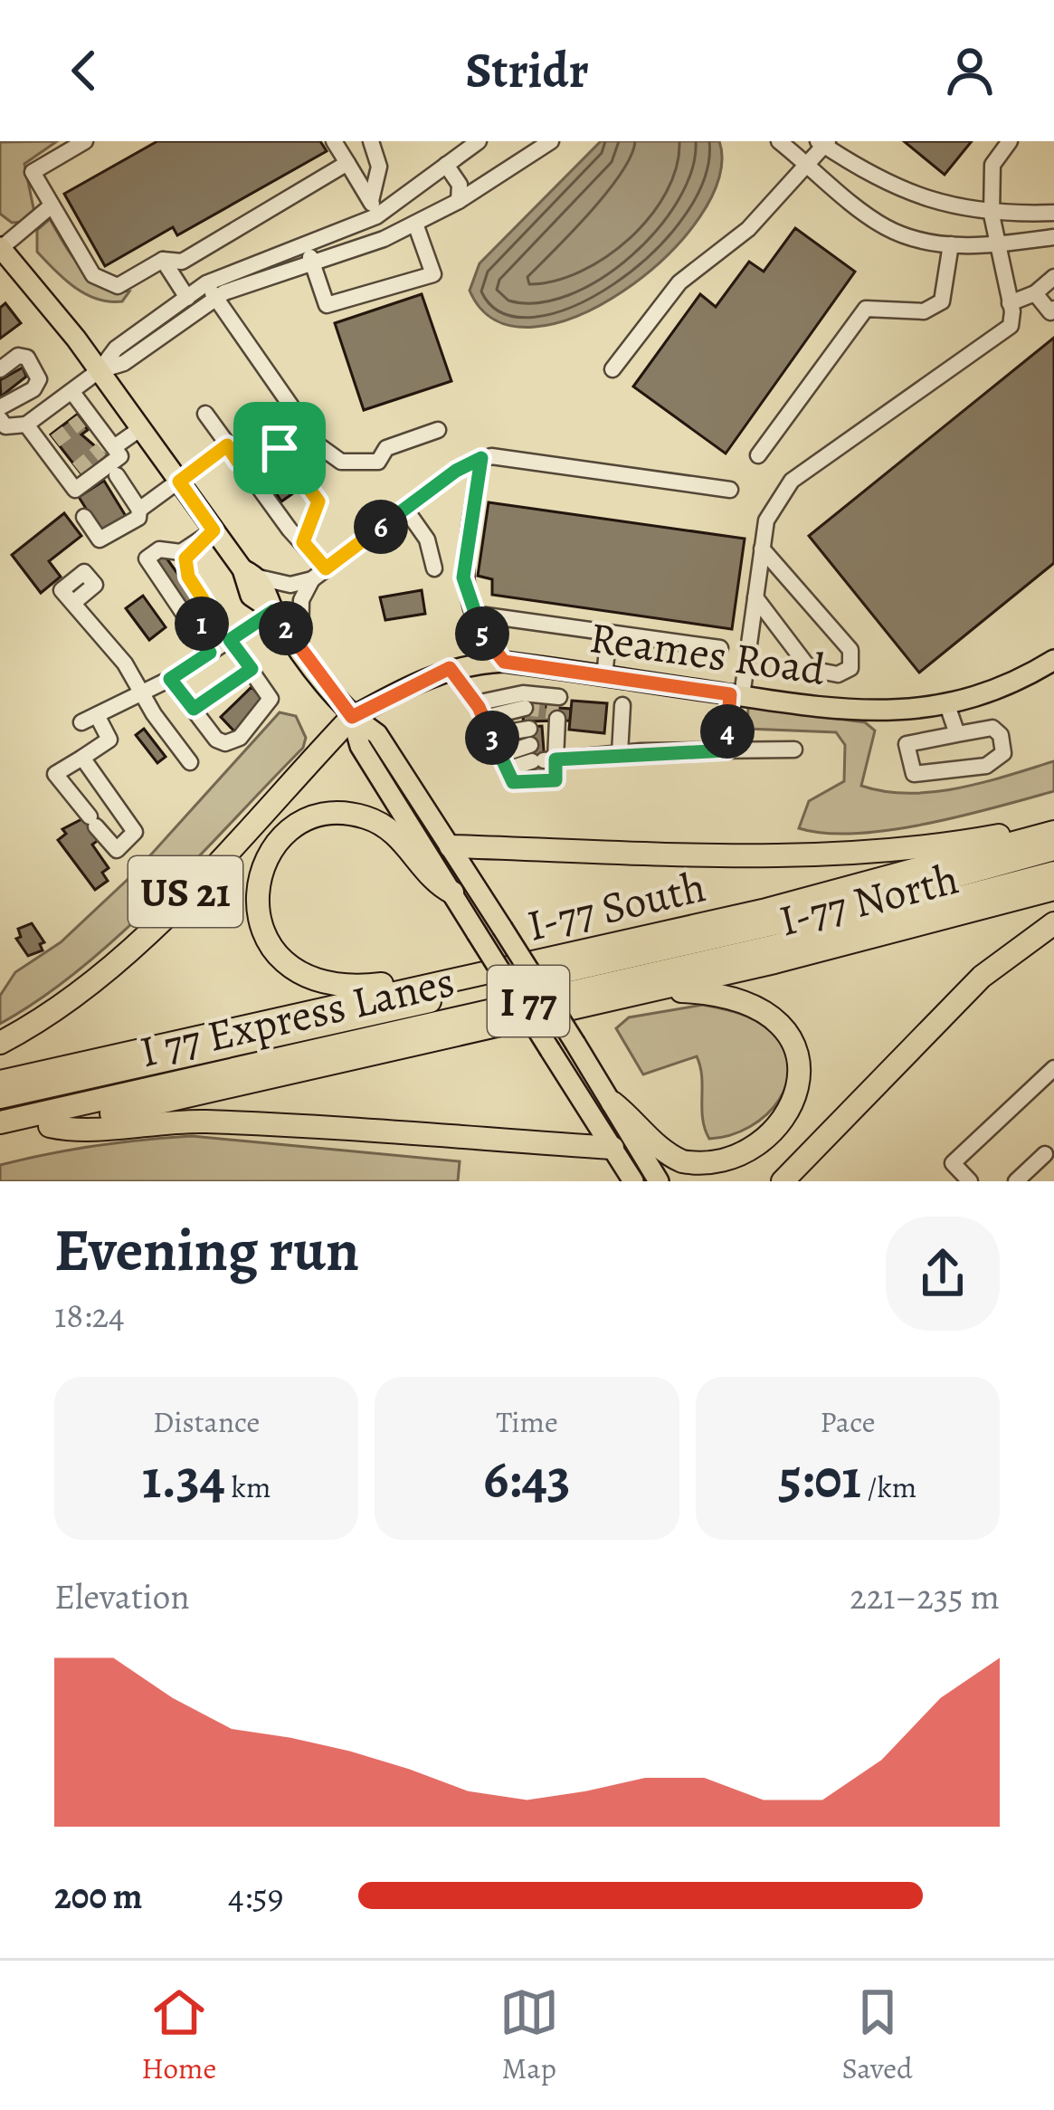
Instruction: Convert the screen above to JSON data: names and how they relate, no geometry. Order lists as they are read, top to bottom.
{
  "streets": {
    "highway": [
      "US 21",
      "I-77 North",
      "I-77 South",
      "I 77",
      "I 77 Express Lanes"
    ],
    "main road": ["Reames Road"]
  },
  "crossings": [
    ["Reames Road", "US 21"],
    ["I-77 North", "I 77"]
  ],
  "page": {
    "header": "Stridr",
    "pins": [
      "6",
      "1",
      "2",
      "5",
      "4",
      "3"
    ],
    "heading": ["Evening run", "18:24"],
    "stats": [
      ["Distance", "1.34 km"],
      ["Time", "6:43"],
      ["Pace", "5:01 /km"]
    ],
    "chart": ["Elevation", "221–235 m"],
    "list": [
      {
        "name": "200 m",
        "note": "4:59"
      }
    ],
    "tabs": ["Home", "Map", "Saved"]
  }
}
